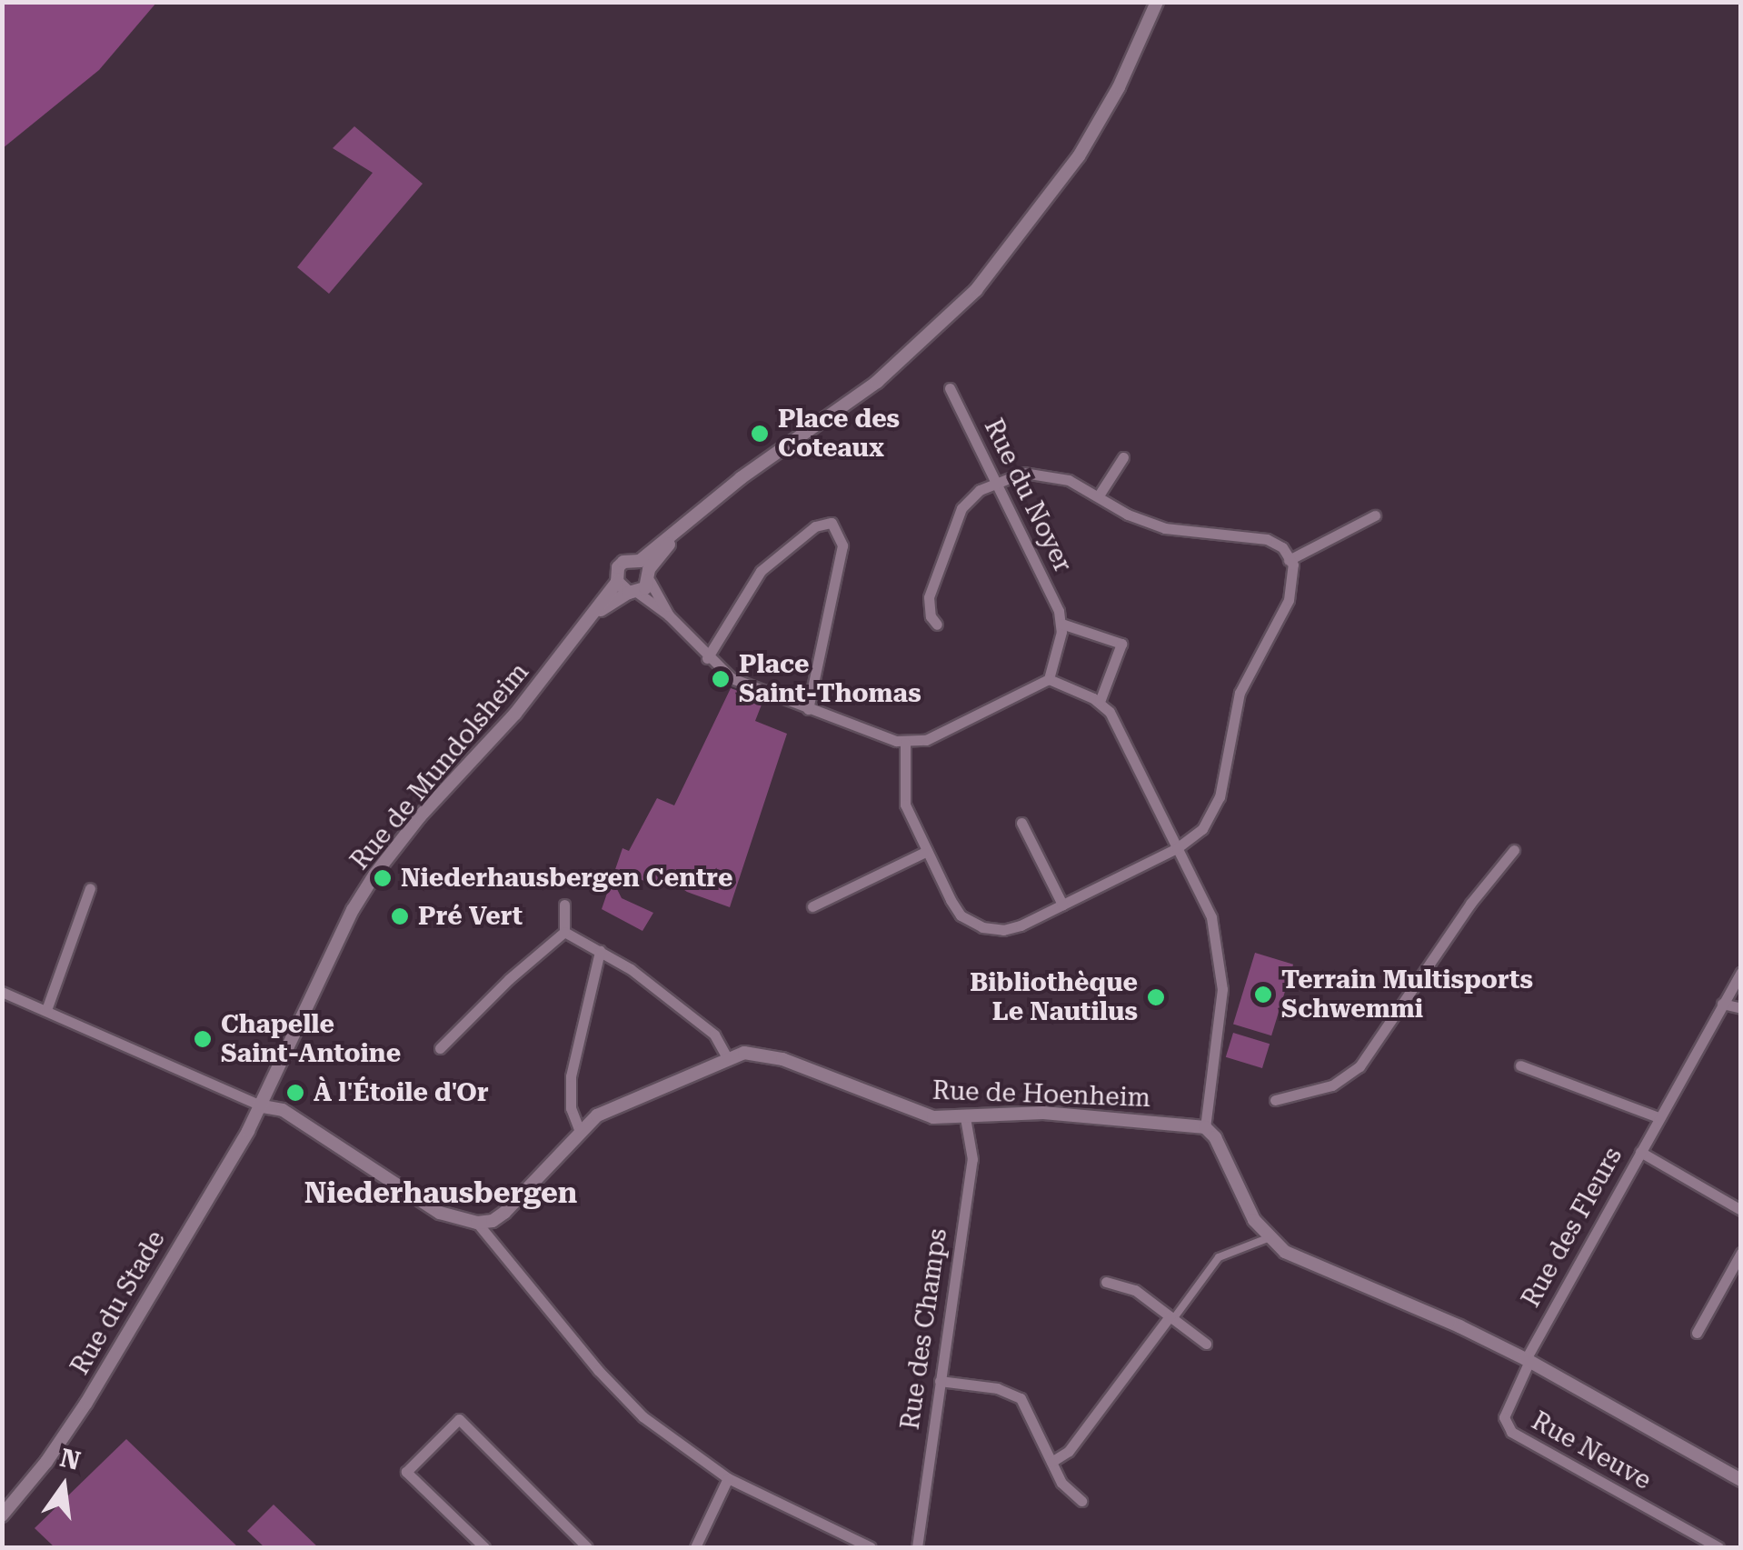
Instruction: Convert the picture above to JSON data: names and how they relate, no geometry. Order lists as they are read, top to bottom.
{
  "streets": {
    "street": [
      "Rue du Noyer",
      "Rue de Mundolsheim",
      "Rue de Hoenheim",
      "Rue des Fleurs",
      "Rue du Stade",
      "Rue des Champs",
      "Rue Neuve"
    ]
  },
  "crossings": [
    ["Rue de Mundolsheim", "Rue du Stade"],
    ["Rue de Hoenheim", "Rue des Champs"],
    ["Rue des Fleurs", "Rue Neuve"]
  ],
  "districts": ["Niederhausbergen"],
  "places": [
    "Place des Coteaux",
    "Place Saint-Thomas",
    "Niederhausbergen Centre",
    "Pré Vert",
    "Terrain Multisports Schwemmi",
    "Bibliothèque Le Nautilus",
    "Chapelle Saint-Antoine",
    "À l'Étoile d'Or"
  ],
  "north": "top"
}
